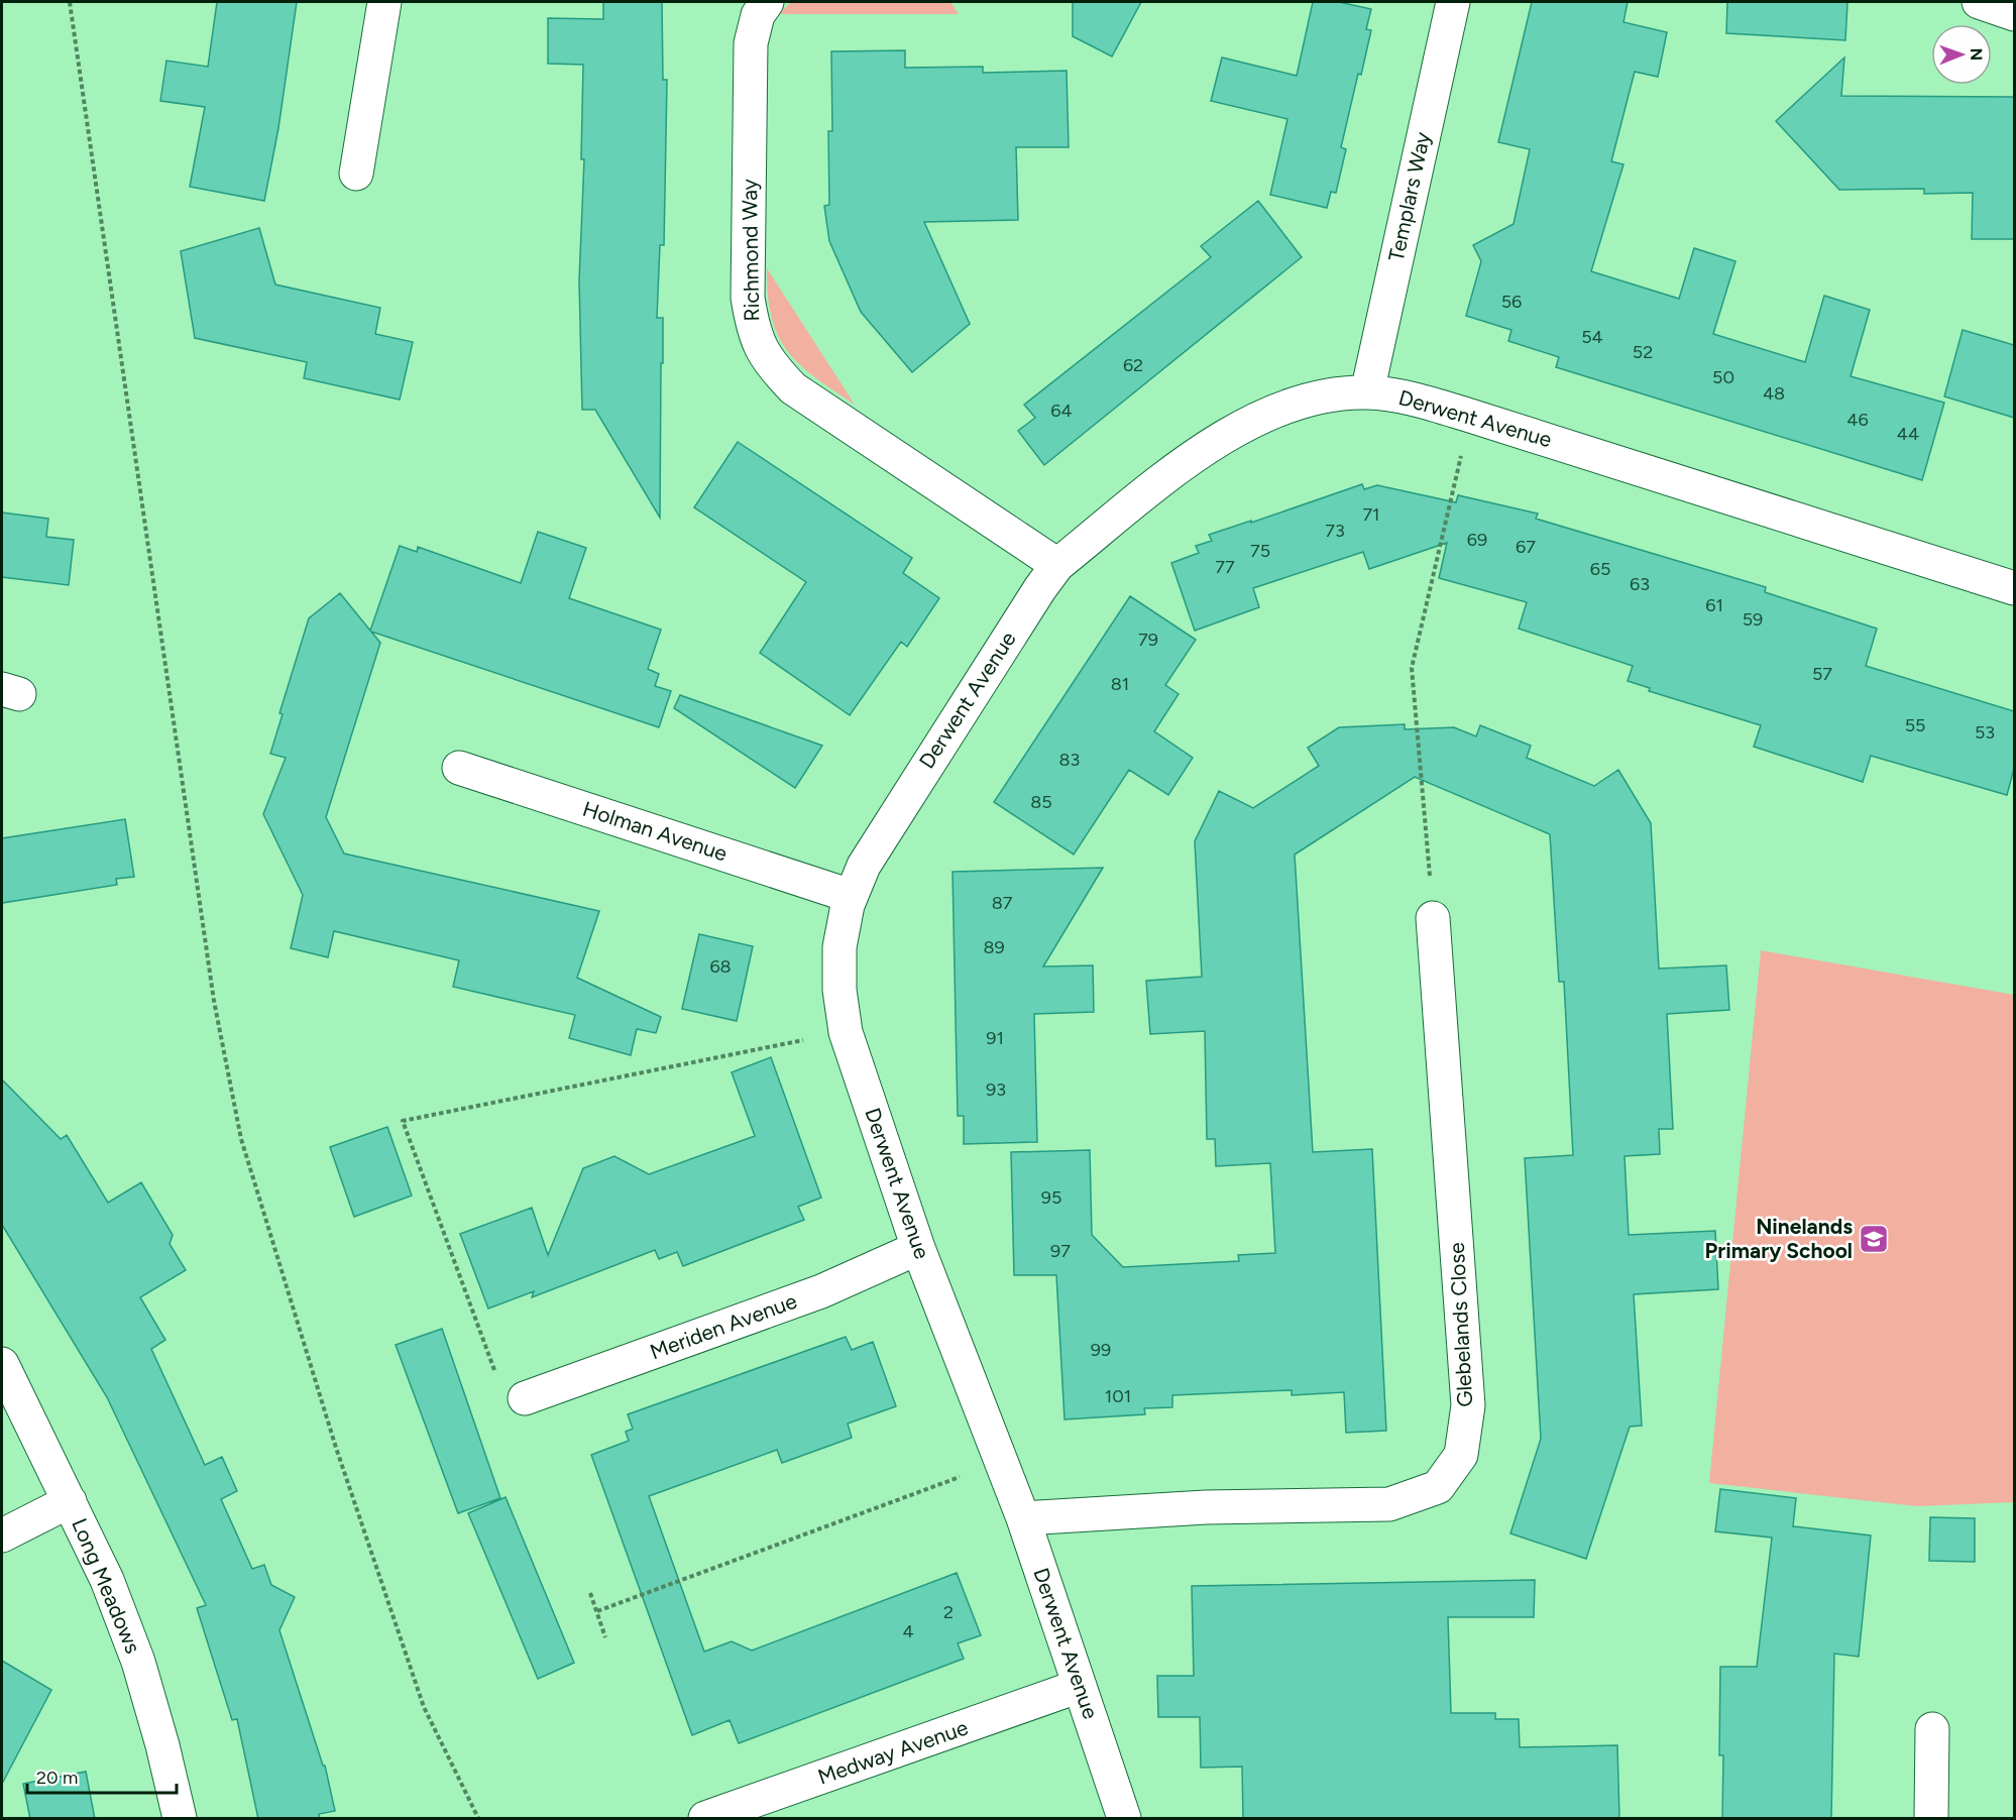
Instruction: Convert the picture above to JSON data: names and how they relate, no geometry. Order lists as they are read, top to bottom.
{
  "streets": {
    "street": [
      "Templars Way",
      "Richmond Way",
      "Derwent Avenue",
      "Holman Avenue",
      "Glebelands Close",
      "Meriden Avenue",
      "Long Meadows",
      "Medway Avenue"
    ]
  },
  "crossings": [
    ["Templars Way", "Derwent Avenue"],
    ["Richmond Way", "Derwent Avenue"],
    ["Derwent Avenue", "Holman Avenue"],
    ["Derwent Avenue", "Glebelands Close"],
    ["Derwent Avenue", "Meriden Avenue"],
    ["Derwent Avenue", "Medway Avenue"]
  ],
  "places": {
    "school or university": ["Ninelands Primary School"]
  },
  "house_numbers": [
    "56",
    "54",
    "52",
    "62",
    "50",
    "48",
    "64",
    "46",
    "44",
    "71",
    "73",
    "69",
    "67",
    "75",
    "77",
    "65",
    "63",
    "61",
    "59",
    "79",
    "57",
    "81",
    "55",
    "53",
    "83",
    "85",
    "87",
    "89",
    "68",
    "91",
    "93",
    "95",
    "97",
    "99",
    "101",
    "2",
    "4"
  ],
  "scale_bar": "20 m",
  "north": "right"
}
